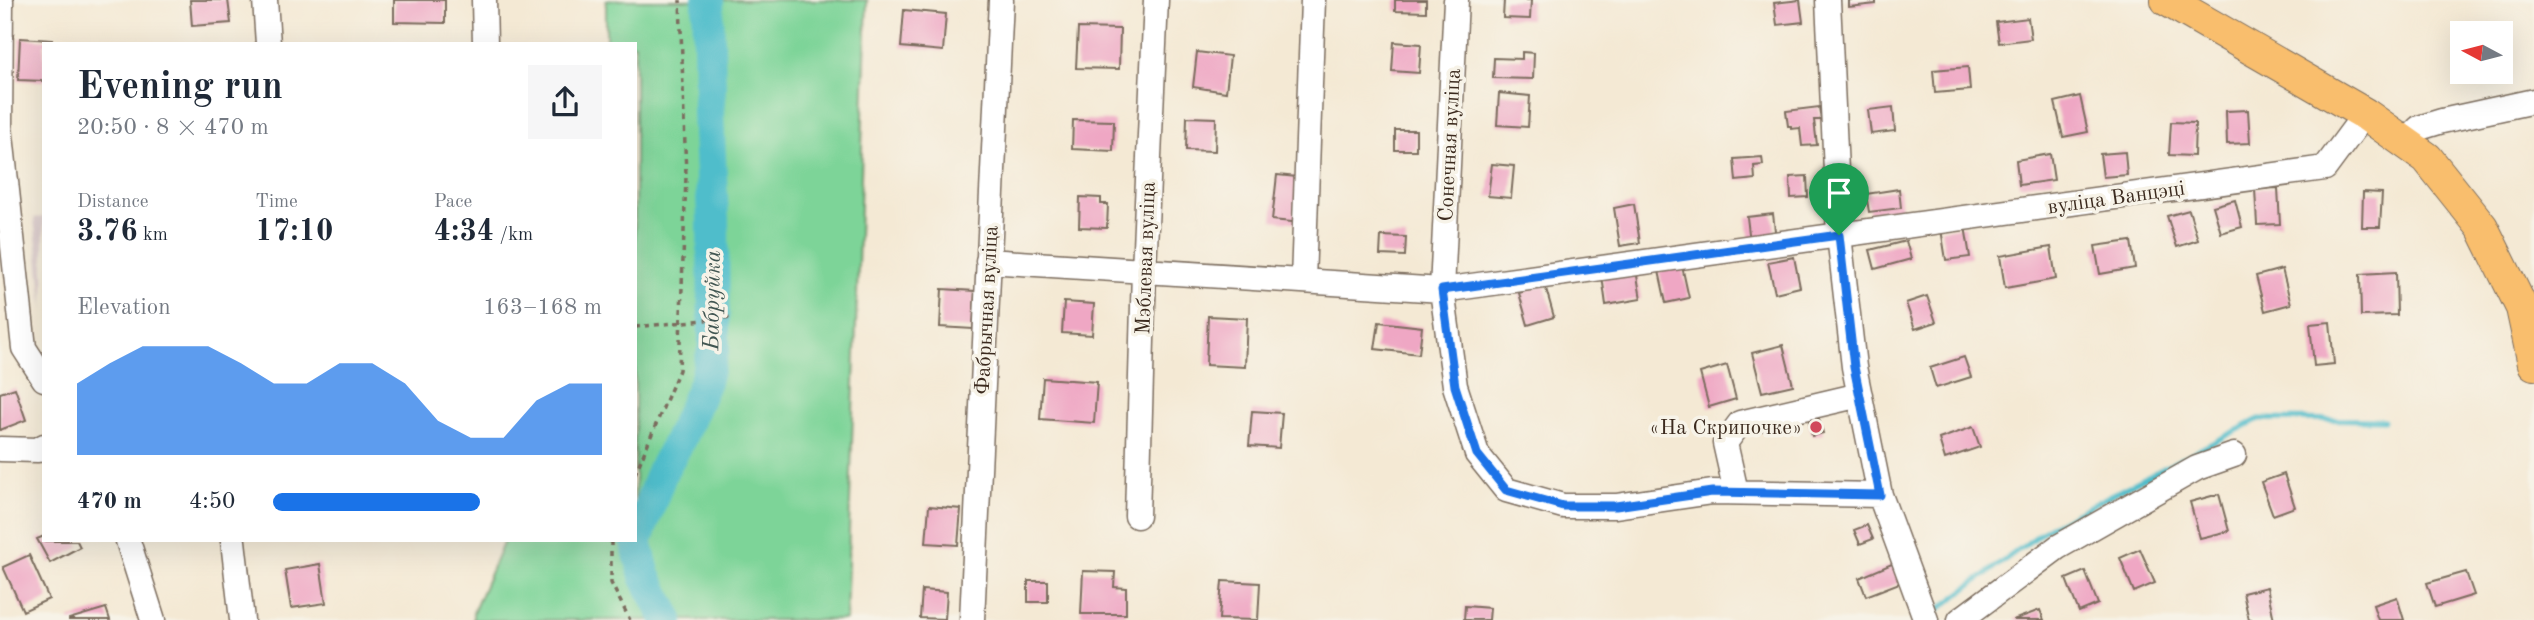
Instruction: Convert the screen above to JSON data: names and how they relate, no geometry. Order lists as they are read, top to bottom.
{
  "streets": {
    "street": [
      "Сонечная вуліца",
      "вуліца Ванцэці",
      "Мэблевая вуліца",
      "Фабрычная вуліца"
    ]
  },
  "crossings": [
    ["Сонечная вуліца", "вуліца Ванцэці"],
    ["вуліца Ванцэці", "Мэблевая вуліца"],
    ["вуліца Ванцэці", "Фабрычная вуліца"]
  ],
  "water": ["Бабруйка"],
  "places": ["«На Скрипочке»"],
  "north": "left",
  "page": {
    "heading": ["Evening run", "20:50 · 8 × 470 m"],
    "stats": [
      ["Distance", "3.76 km"],
      ["Time", "17:10"],
      ["Pace", "4:34 /km"]
    ],
    "chart": ["Elevation", "163–168 m"],
    "list": [
      {
        "name": "470 m",
        "note": "4:50"
      }
    ]
  }
}
